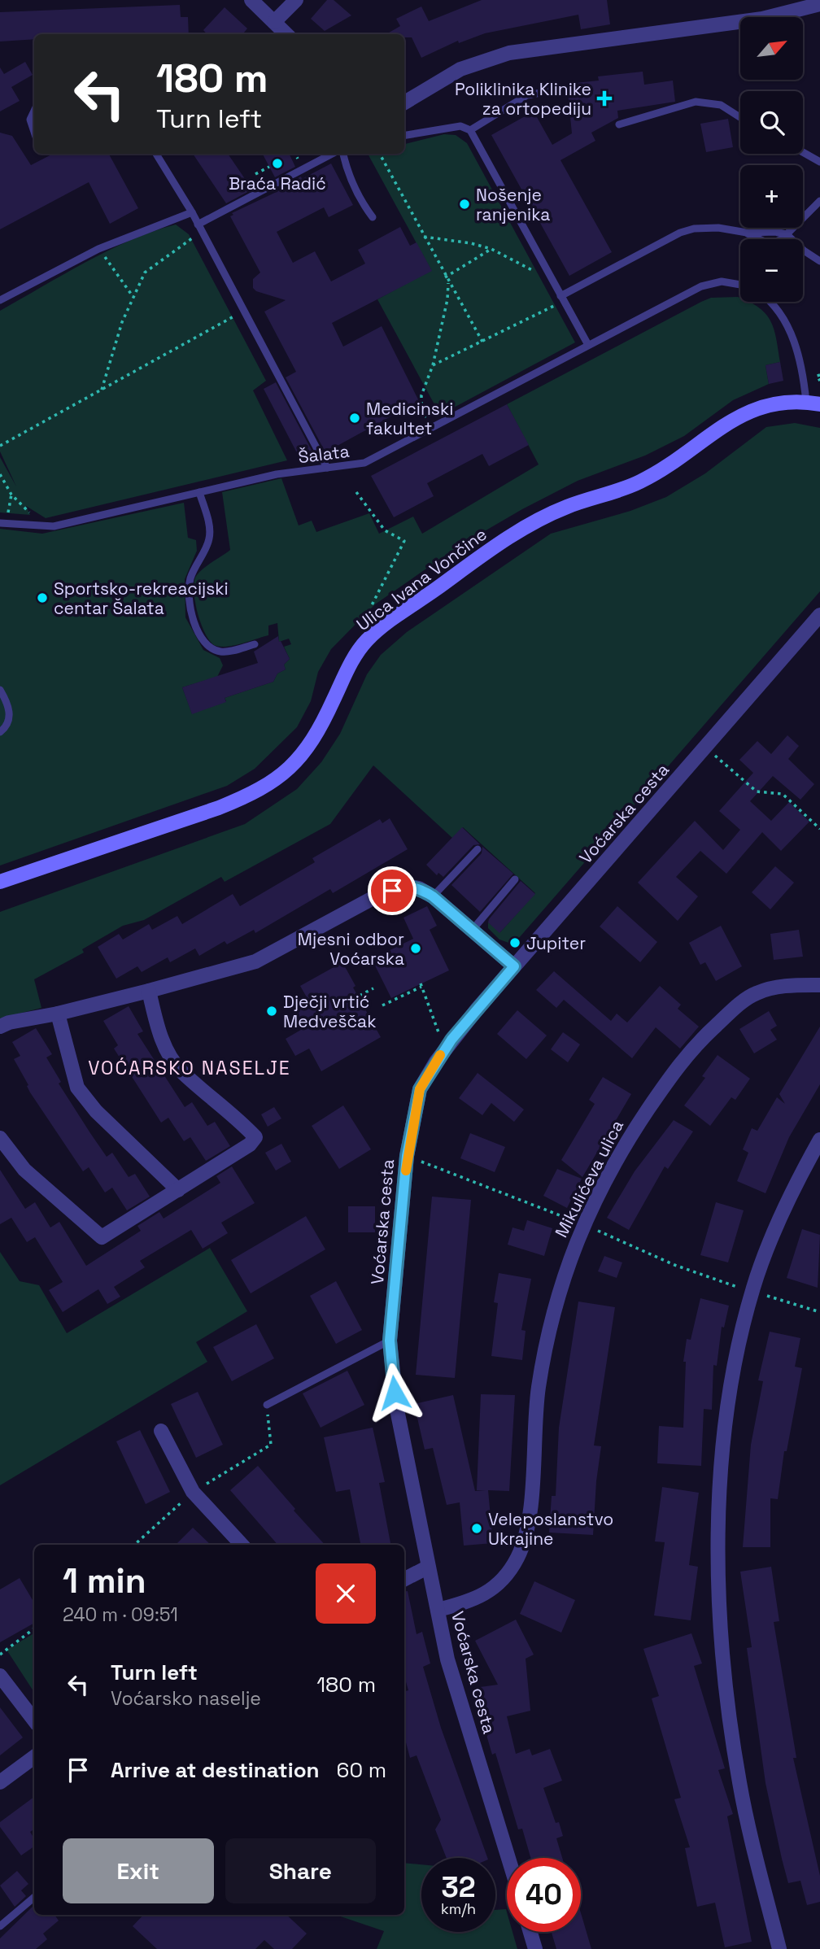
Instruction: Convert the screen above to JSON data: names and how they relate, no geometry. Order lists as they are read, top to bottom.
{
  "streets": {
    "main road": ["Ulica Ivana Vončine"],
    "street": ["Voćarska cesta", "Mikulićeva ulica"],
    "lane": ["Šalata"]
  },
  "crossings": [
    ["Voćarska cesta", "Mikulićeva ulica"]
  ],
  "districts": ["VOĆARSKO NASELJE"],
  "places": {
    "health": ["Poliklinika Klinike za ortopediju"],
    "other": [
      "Braća Radić",
      "Nošenje ranjenika",
      "Medicinski fakultet",
      "Sportsko-rekreacijski centar Šalata",
      "Jupiter",
      "Mjesni odbor Voćarska",
      "Dječji vrtić Medveščak",
      "Veleposlanstvo Ukrajine"
    ]
  },
  "north": "top right",
  "page": {
    "map_buttons": ["+", "−"],
    "turn": ["180 m", "Turn left"],
    "heading": ["1 min", "240 m · 09:51"],
    "list": [
      {
        "name": "Turn left",
        "note": "Voćarsko naselje",
        "value": "180 m"
      },
      {
        "name": "Arrive at destination",
        "value": "60 m"
      }
    ],
    "buttons": ["Exit", "Share"],
    "speed": "32 km/h",
    "limit": "40"
  }
}
